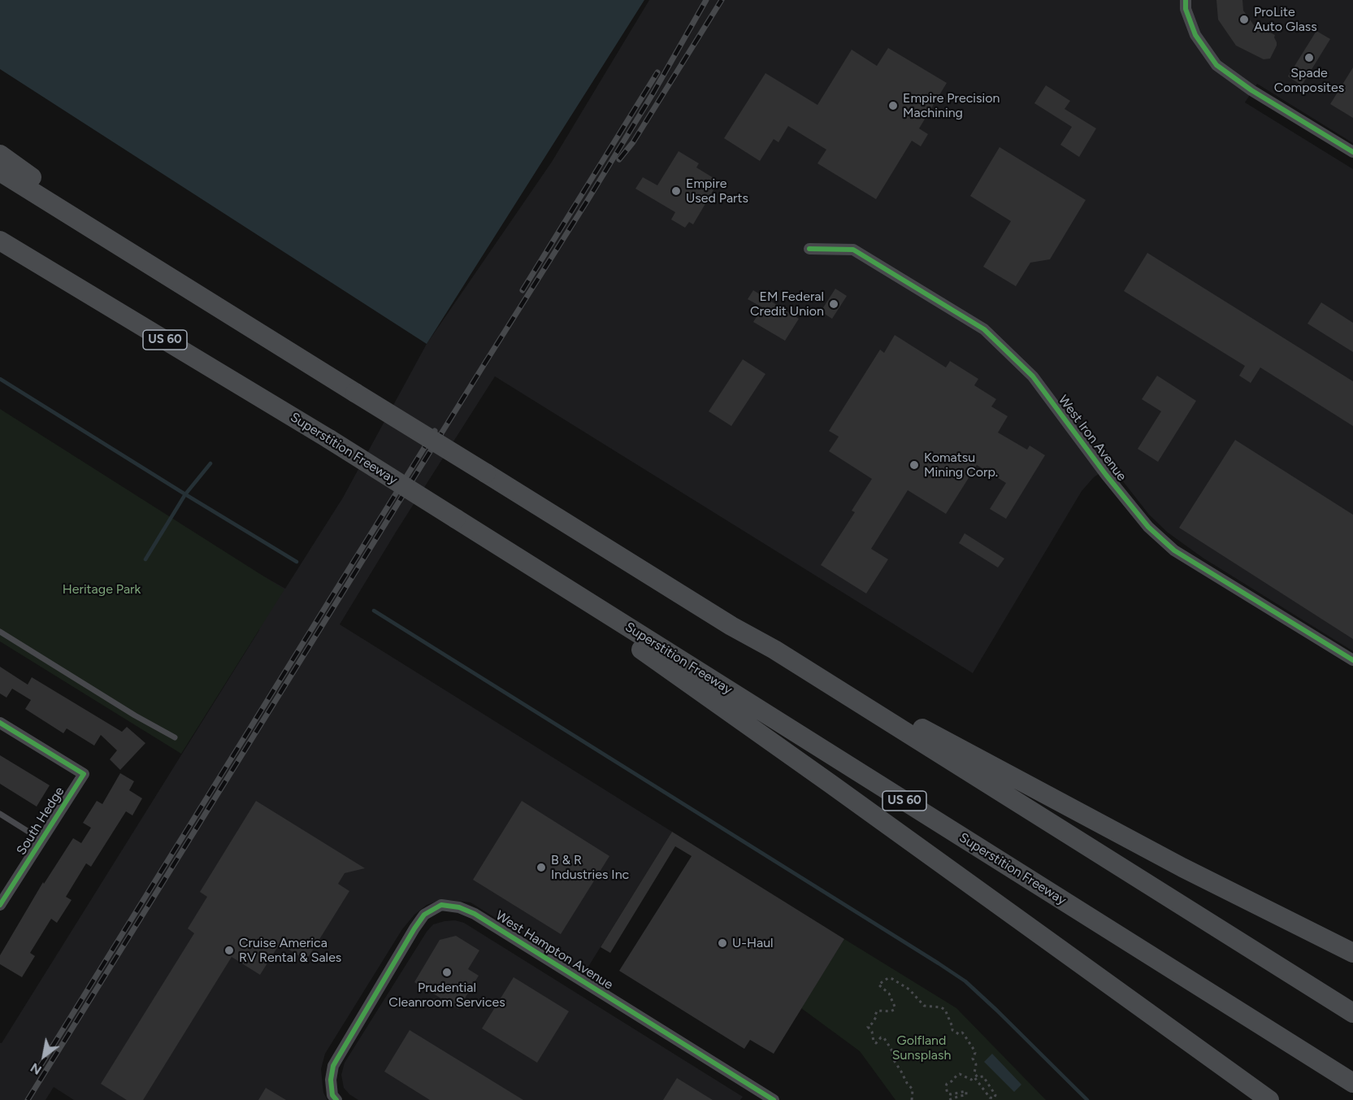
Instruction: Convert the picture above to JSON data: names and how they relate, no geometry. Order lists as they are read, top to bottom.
{
  "streets": {
    "highway": ["US 60", "Superstition Freeway"],
    "street": ["West Iron Avenue", "South Hedge", "West Hampton Avenue"]
  },
  "parks": ["Heritage Park", "Golfland Sunsplash"],
  "places": [
    "ProLite Auto Glass",
    "Spade Composites",
    "Empire Precision Machining",
    "Empire Used Parts",
    "EM Federal Credit Union",
    "Komatsu Mining Corp.",
    "B & R Industries Inc",
    "U-Haul",
    "Cruise America RV Rental & Sales",
    "Prudential Cleanroom Services"
  ],
  "north": "bottom left"
}
